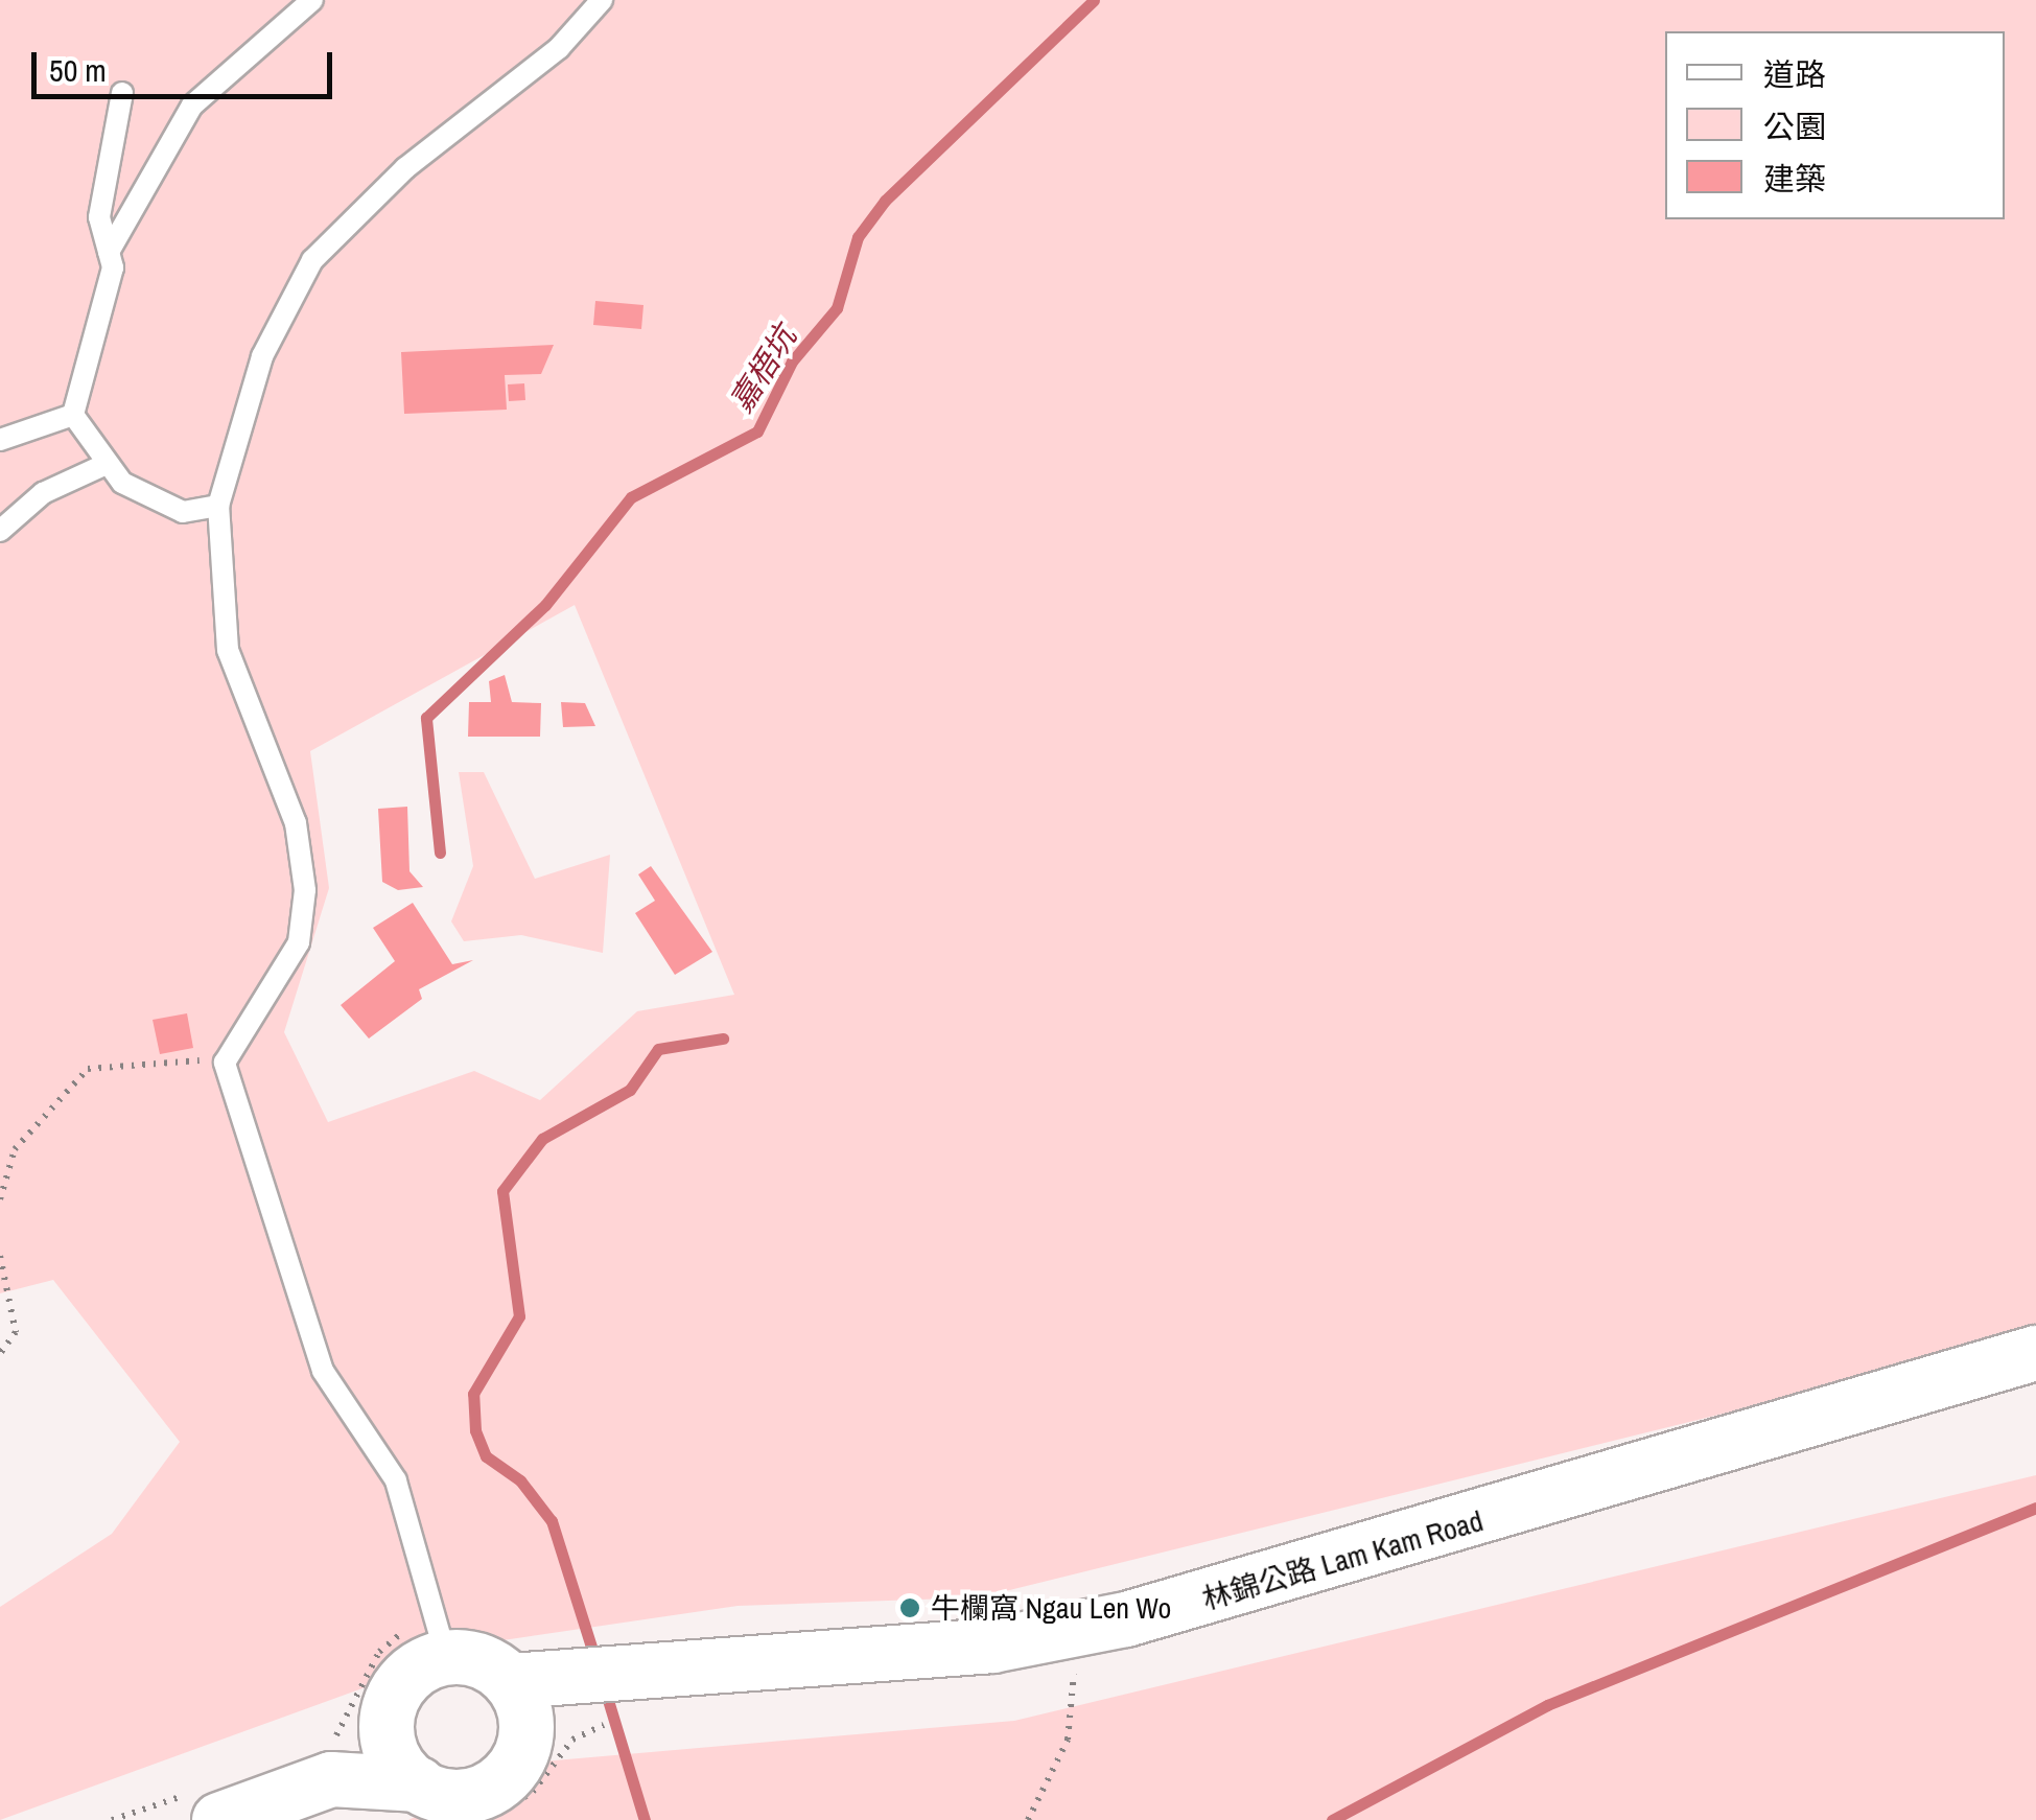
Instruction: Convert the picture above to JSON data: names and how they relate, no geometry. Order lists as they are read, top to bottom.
{
  "streets": {
    "main road": ["林錦公路 Lam Kam Road"]
  },
  "water": ["嘉梧坑"],
  "places": ["牛欄窩 Ngau Len Wo"],
  "legend": ["道路", "公園", "建築"],
  "scale_bar": "50 m"
}
